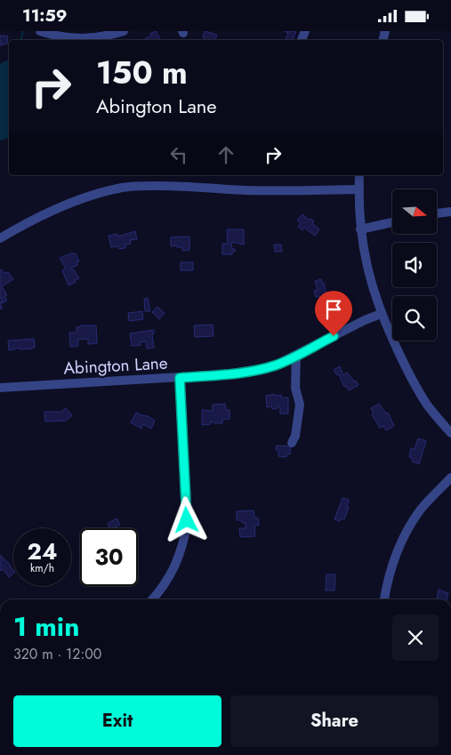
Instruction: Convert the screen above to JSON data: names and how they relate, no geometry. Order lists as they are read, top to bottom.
{
  "streets": {
    "street": ["Abington Lane"]
  },
  "north": "right",
  "page": {
    "status": "11:59",
    "turn": ["150 m", "Abington Lane"],
    "speed": "24 km/h",
    "limit": "30",
    "heading": ["1 min", "320 m · 12:00"],
    "buttons": ["Exit", "Share"]
  }
}
